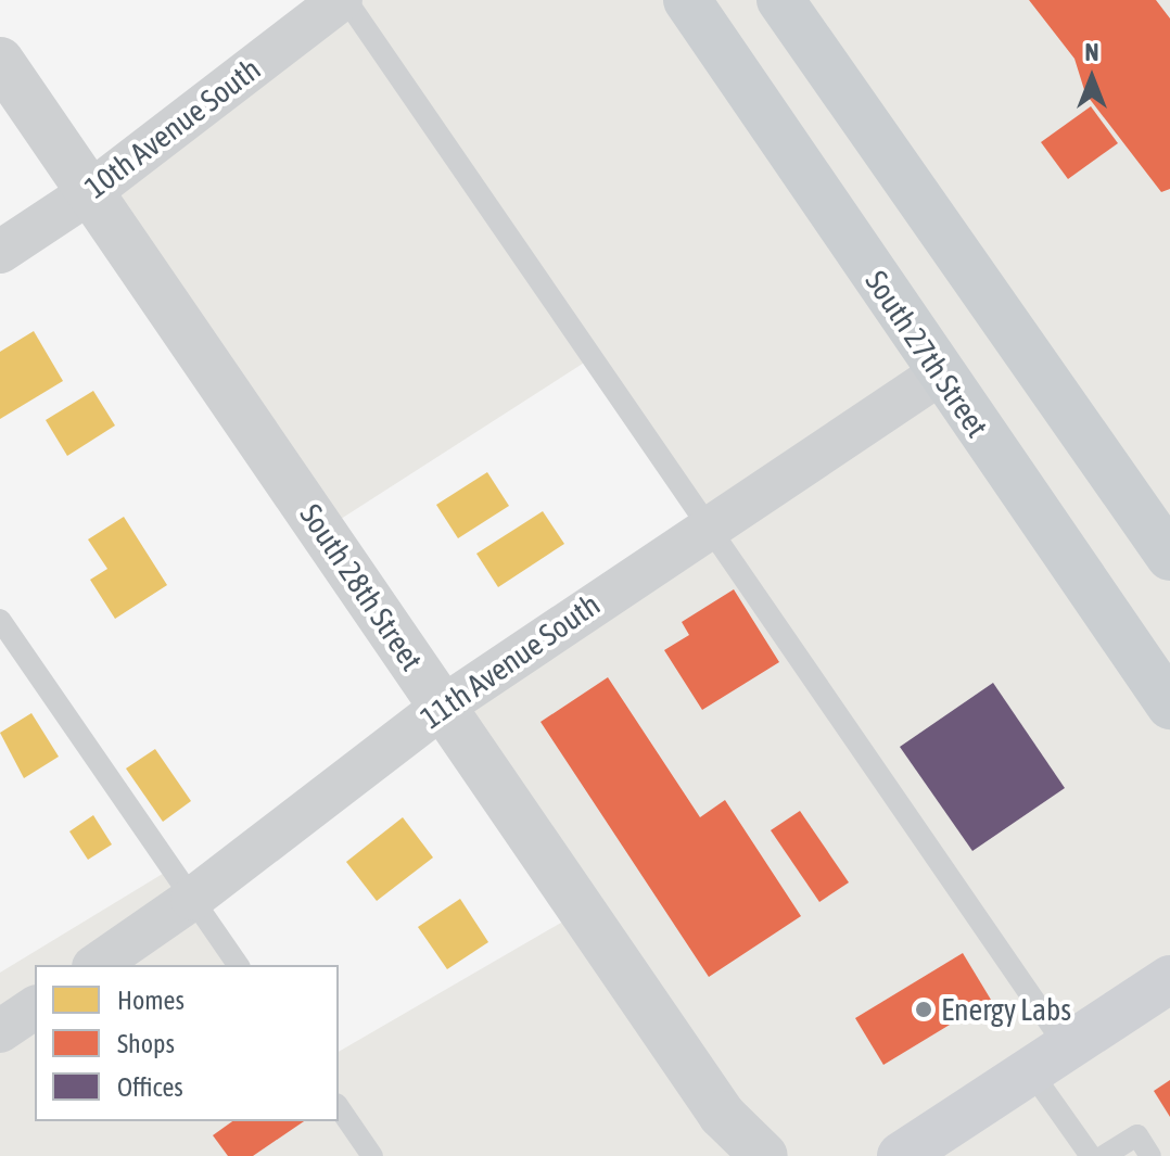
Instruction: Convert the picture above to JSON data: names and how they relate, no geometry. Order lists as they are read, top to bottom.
{
  "streets": {
    "main road": ["South 27th Street"],
    "street": ["10th Avenue South", "South 28th Street", "11th Avenue South"]
  },
  "crossings": [
    ["10th Avenue South", "South 28th Street"],
    ["South 27th Street", "11th Avenue South"],
    ["South 28th Street", "11th Avenue South"]
  ],
  "places": ["Energy Labs"],
  "legend": ["Homes", "Shops", "Offices"],
  "north": "top"
}
